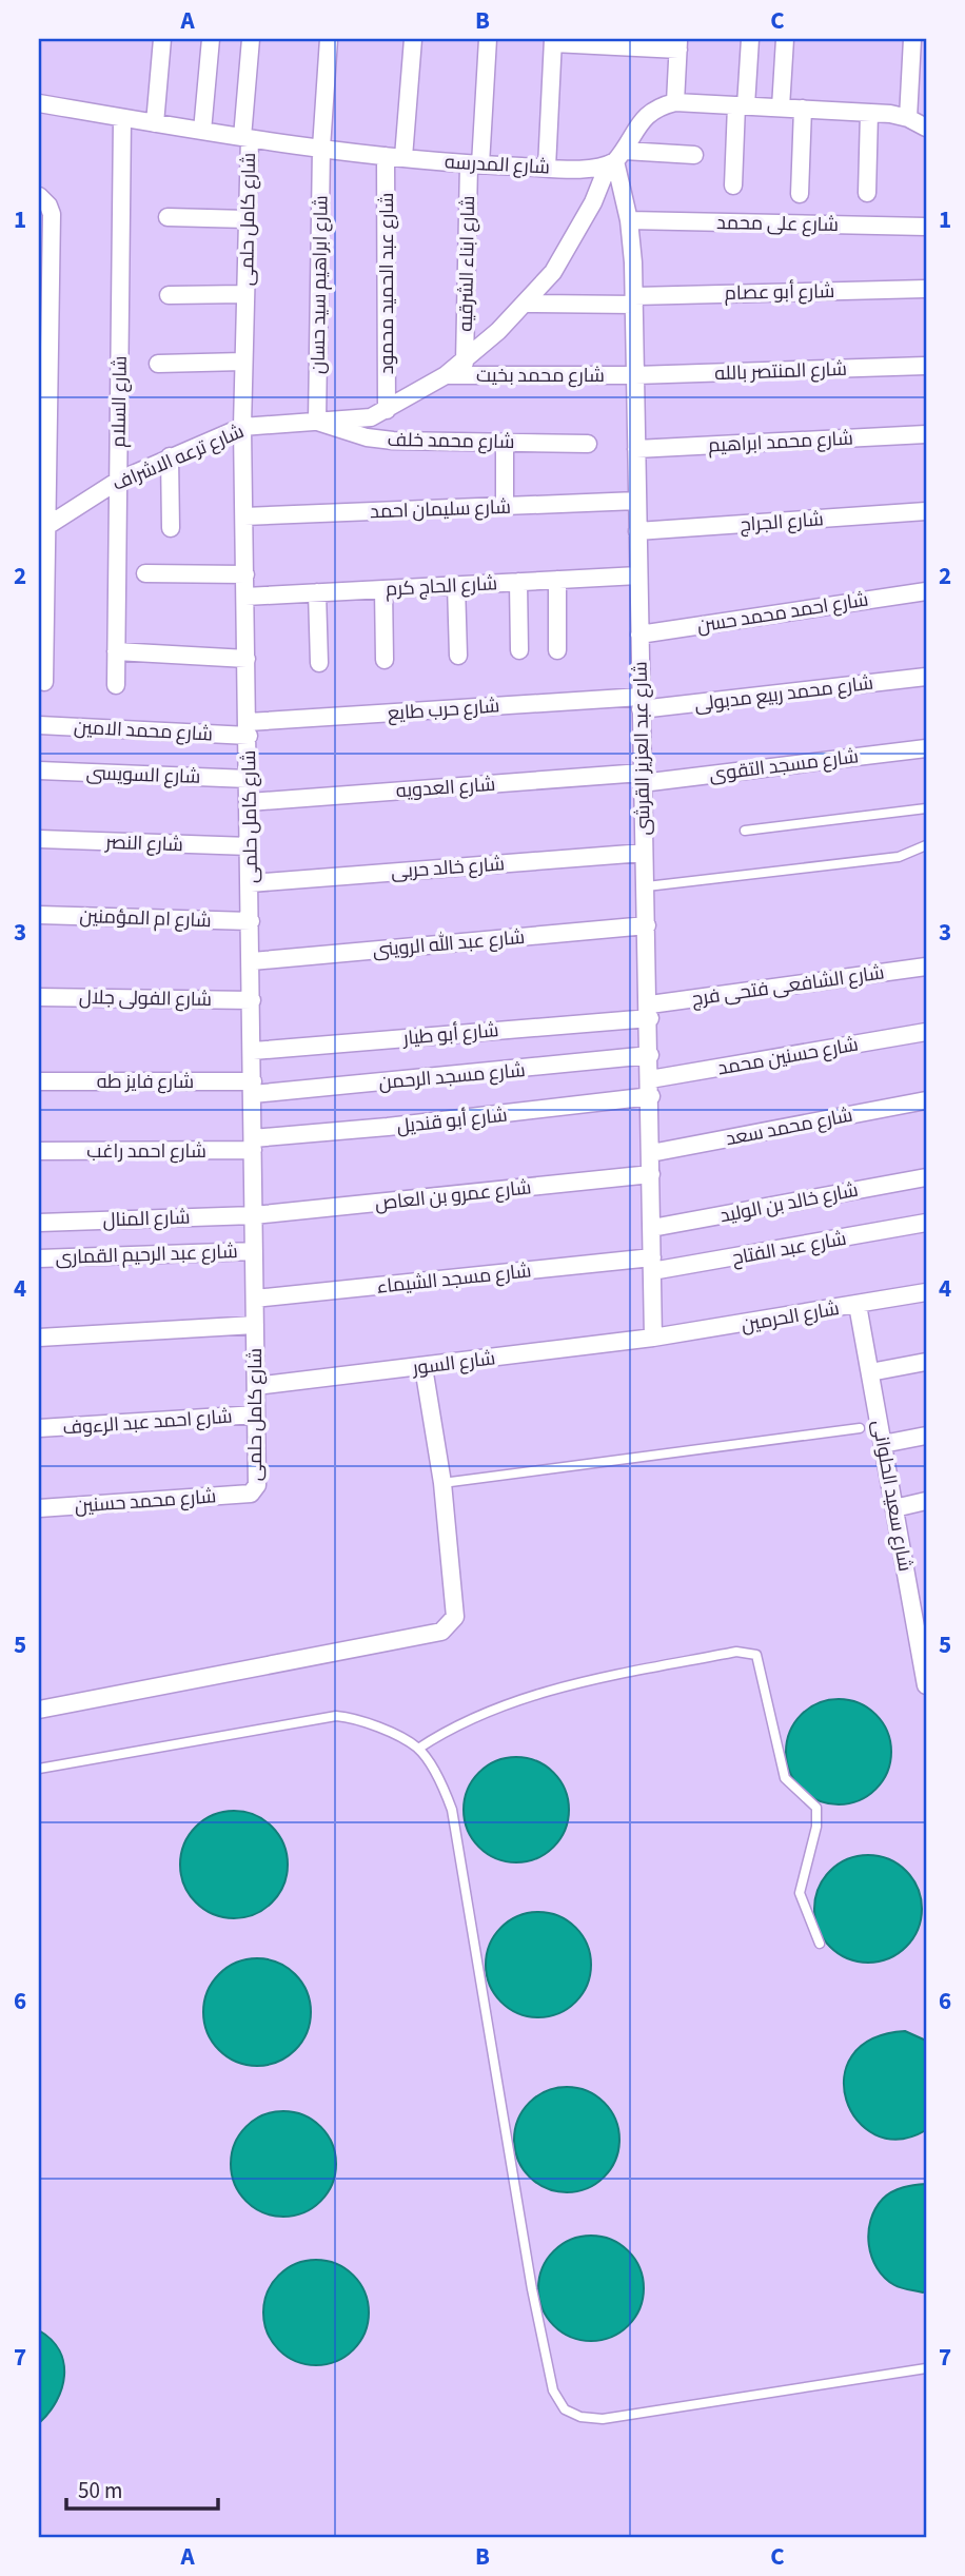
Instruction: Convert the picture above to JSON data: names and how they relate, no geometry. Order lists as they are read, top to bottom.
{
  "streets": {
    "street": [
      "شارع المدرسه",
      "شارع كامل حلمى",
      "شارع على محمد",
      "شارع ابناء الشرقيه",
      "شارع عبد الحميد محمود",
      "شارع ابراهيم سيد حسان",
      "شارع أبو عصام",
      "شارع المنتصر بالله",
      "شارع محمد بخيت",
      "شارع السلام",
      "شارع محمد خلف",
      "شارع محمد ابراهيم",
      "شارع ترعه الاشراف",
      "شارع سليمان احمد",
      "شارع الجراج",
      "شارع الحاج كرم",
      "شارع احمد محمد حسن",
      "شارع محمد ربيع مدبولى",
      "شارع حرب طايع",
      "شارع محمد الامين",
      "شارع عبد العزيز القرشى",
      "شارع مسجد التقوى",
      "شارع السويسى",
      "شارع العدويه",
      "شارع النصر",
      "شارع خالد حربى",
      "شارع ام المؤمنين",
      "شارع عبد الله الروينى",
      "شارع الشافعى فتحى فرج",
      "شارع الفولى جلال",
      "شارع أبو طيار",
      "شارع حسنين محمد",
      "شارع مسجد الرحمن",
      "شارع فايز طه",
      "شارع أبو قنديل",
      "شارع محمد سعد",
      "شارع احمد راغب",
      "شارع عمرو بن العاص",
      "شارع خالد بن الوليد",
      "شارع المنال",
      "شارع عبد الفتاح",
      "شارع عبد الرحيم القمارى",
      "شارع مسجد الشيماء",
      "شارع الحرمين",
      "شارع السور",
      "شارع احمد عبد الرءوف",
      "شارع سعيد الحلوانى",
      "شارع محمد حسنين"
    ]
  },
  "crossings": [
    ["شارع المدرسه", "شارع كامل حلمى"],
    ["شارع المدرسه", "شارع ابناء الشرقيه"],
    ["شارع المدرسه", "شارع عبد الحميد محمود"],
    ["شارع المدرسه", "شارع ابراهيم سيد حسان"],
    ["شارع المدرسه", "شارع السلام"],
    ["شارع المدرسه", "شارع ترعه الاشراف"],
    ["شارع المدرسه", "شارع عبد العزيز القرشى"],
    ["شارع كامل حلمى", "شارع ترعه الاشراف"],
    ["شارع كامل حلمى", "شارع سليمان احمد"],
    ["شارع كامل حلمى", "شارع الحاج كرم"],
    ["شارع كامل حلمى", "شارع حرب طايع"],
    ["شارع كامل حلمى", "شارع محمد الامين"],
    ["شارع كامل حلمى", "شارع السويسى"],
    ["شارع كامل حلمى", "شارع العدويه"],
    ["شارع كامل حلمى", "شارع النصر"],
    ["شارع كامل حلمى", "شارع خالد حربى"],
    ["شارع كامل حلمى", "شارع ام المؤمنين"],
    ["شارع كامل حلمى", "شارع عبد الله الروينى"],
    ["شارع كامل حلمى", "شارع الفولى جلال"],
    ["شارع كامل حلمى", "شارع أبو طيار"],
    ["شارع كامل حلمى", "شارع مسجد الرحمن"],
    ["شارع كامل حلمى", "شارع فايز طه"],
    ["شارع كامل حلمى", "شارع أبو قنديل"],
    ["شارع كامل حلمى", "شارع احمد راغب"],
    ["شارع كامل حلمى", "شارع عمرو بن العاص"],
    ["شارع كامل حلمى", "شارع المنال"],
    ["شارع كامل حلمى", "شارع عبد الرحيم القمارى"],
    ["شارع كامل حلمى", "شارع مسجد الشيماء"],
    ["شارع كامل حلمى", "شارع السور"],
    ["شارع كامل حلمى", "شارع احمد عبد الرءوف"],
    ["شارع كامل حلمى", "شارع محمد حسنين"],
    ["شارع على محمد", "شارع عبد العزيز القرشى"],
    ["شارع ابناء الشرقيه", "شارع ترعه الاشراف"],
    ["شارع عبد الحميد محمود", "شارع ترعه الاشراف"],
    ["شارع ابراهيم سيد حسان", "شارع محمد خلف"],
    ["شارع ابراهيم سيد حسان", "شارع ترعه الاشراف"],
    ["شارع أبو عصام", "شارع ترعه الاشراف"],
    ["شارع أبو عصام", "شارع عبد العزيز القرشى"],
    ["شارع المنتصر بالله", "شارع محمد بخيت"],
    ["شارع المنتصر بالله", "شارع عبد العزيز القرشى"],
    ["شارع محمد بخيت", "شارع ترعه الاشراف"],
    ["شارع محمد بخيت", "شارع عبد العزيز القرشى"],
    ["شارع السلام", "شارع ترعه الاشراف"],
    ["شارع محمد خلف", "شارع ترعه الاشراف"],
    ["شارع محمد ابراهيم", "شارع عبد العزيز القرشى"],
    ["شارع ترعه الاشراف", "شارع عبد العزيز القرشى"],
    ["شارع سليمان احمد", "شارع عبد العزيز القرشى"],
    ["شارع الجراج", "شارع عبد العزيز القرشى"],
    ["شارع الحاج كرم", "شارع عبد العزيز القرشى"],
    ["شارع احمد محمد حسن", "شارع عبد العزيز القرشى"],
    ["شارع محمد ربيع مدبولى", "شارع حرب طايع"],
    ["شارع محمد ربيع مدبولى", "شارع عبد العزيز القرشى"],
    ["شارع حرب طايع", "شارع محمد الامين"],
    ["شارع حرب طايع", "شارع عبد العزيز القرشى"],
    ["شارع عبد العزيز القرشى", "شارع مسجد التقوى"],
    ["شارع عبد العزيز القرشى", "شارع العدويه"],
    ["شارع عبد العزيز القرشى", "شارع خالد حربى"],
    ["شارع عبد العزيز القرشى", "شارع عبد الله الروينى"],
    ["شارع عبد العزيز القرشى", "شارع الشافعى فتحى فرج"],
    ["شارع عبد العزيز القرشى", "شارع أبو طيار"],
    ["شارع عبد العزيز القرشى", "شارع حسنين محمد"],
    ["شارع عبد العزيز القرشى", "شارع مسجد الرحمن"],
    ["شارع عبد العزيز القرشى", "شارع أبو قنديل"],
    ["شارع عبد العزيز القرشى", "شارع محمد سعد"],
    ["شارع عبد العزيز القرشى", "شارع عمرو بن العاص"],
    ["شارع عبد العزيز القرشى", "شارع خالد بن الوليد"],
    ["شارع عبد العزيز القرشى", "شارع عبد الفتاح"],
    ["شارع عبد العزيز القرشى", "شارع مسجد الشيماء"],
    ["شارع عبد العزيز القرشى", "شارع الحرمين"],
    ["شارع عبد العزيز القرشى", "شارع السور"],
    ["شارع مسجد التقوى", "شارع العدويه"],
    ["شارع الشافعى فتحى فرج", "شارع أبو طيار"],
    ["شارع حسنين محمد", "شارع أبو قنديل"],
    ["شارع مسجد الرحمن", "شارع فايز طه"],
    ["شارع أبو قنديل", "شارع احمد راغب"],
    ["شارع عمرو بن العاص", "شارع المنال"],
    ["شارع عبد الفتاح", "شارع مسجد الشيماء"],
    ["شارع الحرمين", "شارع السور"],
    ["شارع الحرمين", "شارع سعيد الحلوانى"]
  ],
  "scale_bar": "50 m",
  "grid": {
    "columns": ["A", "B", "C"],
    "rows": [
      "1",
      "2",
      "3",
      "4",
      "5",
      "6",
      "7"
    ]
  }
}
